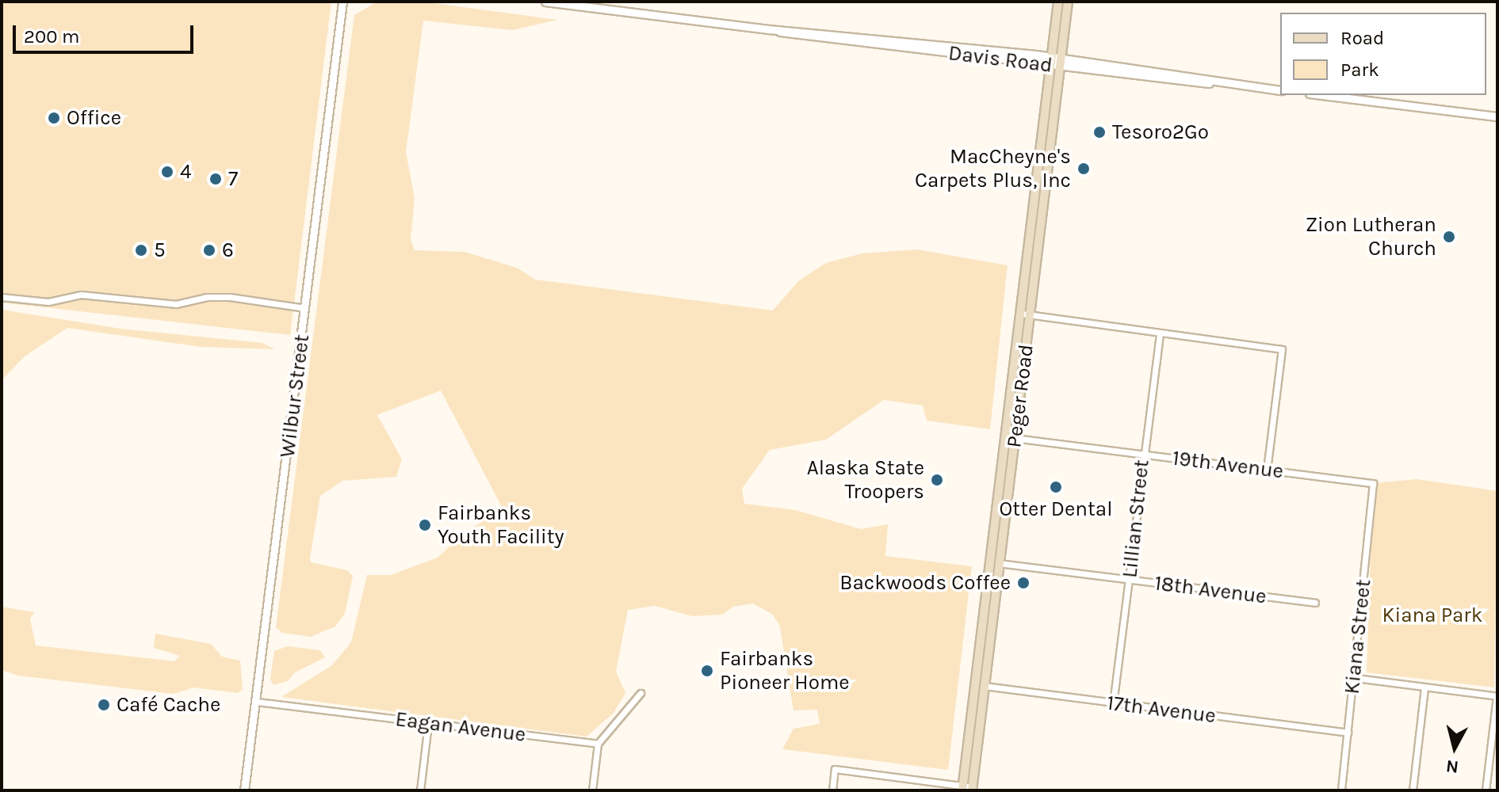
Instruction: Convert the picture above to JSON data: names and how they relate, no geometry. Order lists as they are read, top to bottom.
{
  "streets": {
    "main road": ["Peger Road"],
    "street": [
      "Davis Road",
      "Wilbur Street",
      "19th Avenue",
      "Lillian Street",
      "18th Avenue",
      "Kiana Street",
      "17th Avenue",
      "Eagan Avenue"
    ]
  },
  "crossings": [
    ["Davis Road", "Peger Road"],
    ["Wilbur Street", "Eagan Avenue"],
    ["Peger Road", "19th Avenue"],
    ["Peger Road", "18th Avenue"],
    ["Peger Road", "17th Avenue"],
    ["19th Avenue", "Lillian Street"],
    ["19th Avenue", "Kiana Street"],
    ["Lillian Street", "18th Avenue"],
    ["Lillian Street", "17th Avenue"],
    ["Kiana Street", "17th Avenue"]
  ],
  "parks": ["Kiana Park"],
  "places": [
    "Office",
    "Tesoro2Go",
    "MacCheyne's Carpets Plus, Inc",
    "4",
    "7",
    "Zion Lutheran Church",
    "5",
    "6",
    "Alaska State Troopers",
    "Otter Dental",
    "Fairbanks Youth Facility",
    "Backwoods Coffee",
    "Fairbanks Pioneer Home",
    "Café Cache"
  ],
  "legend": ["Road", "Park"],
  "scale_bar": "200 m",
  "north": "bottom"
}
